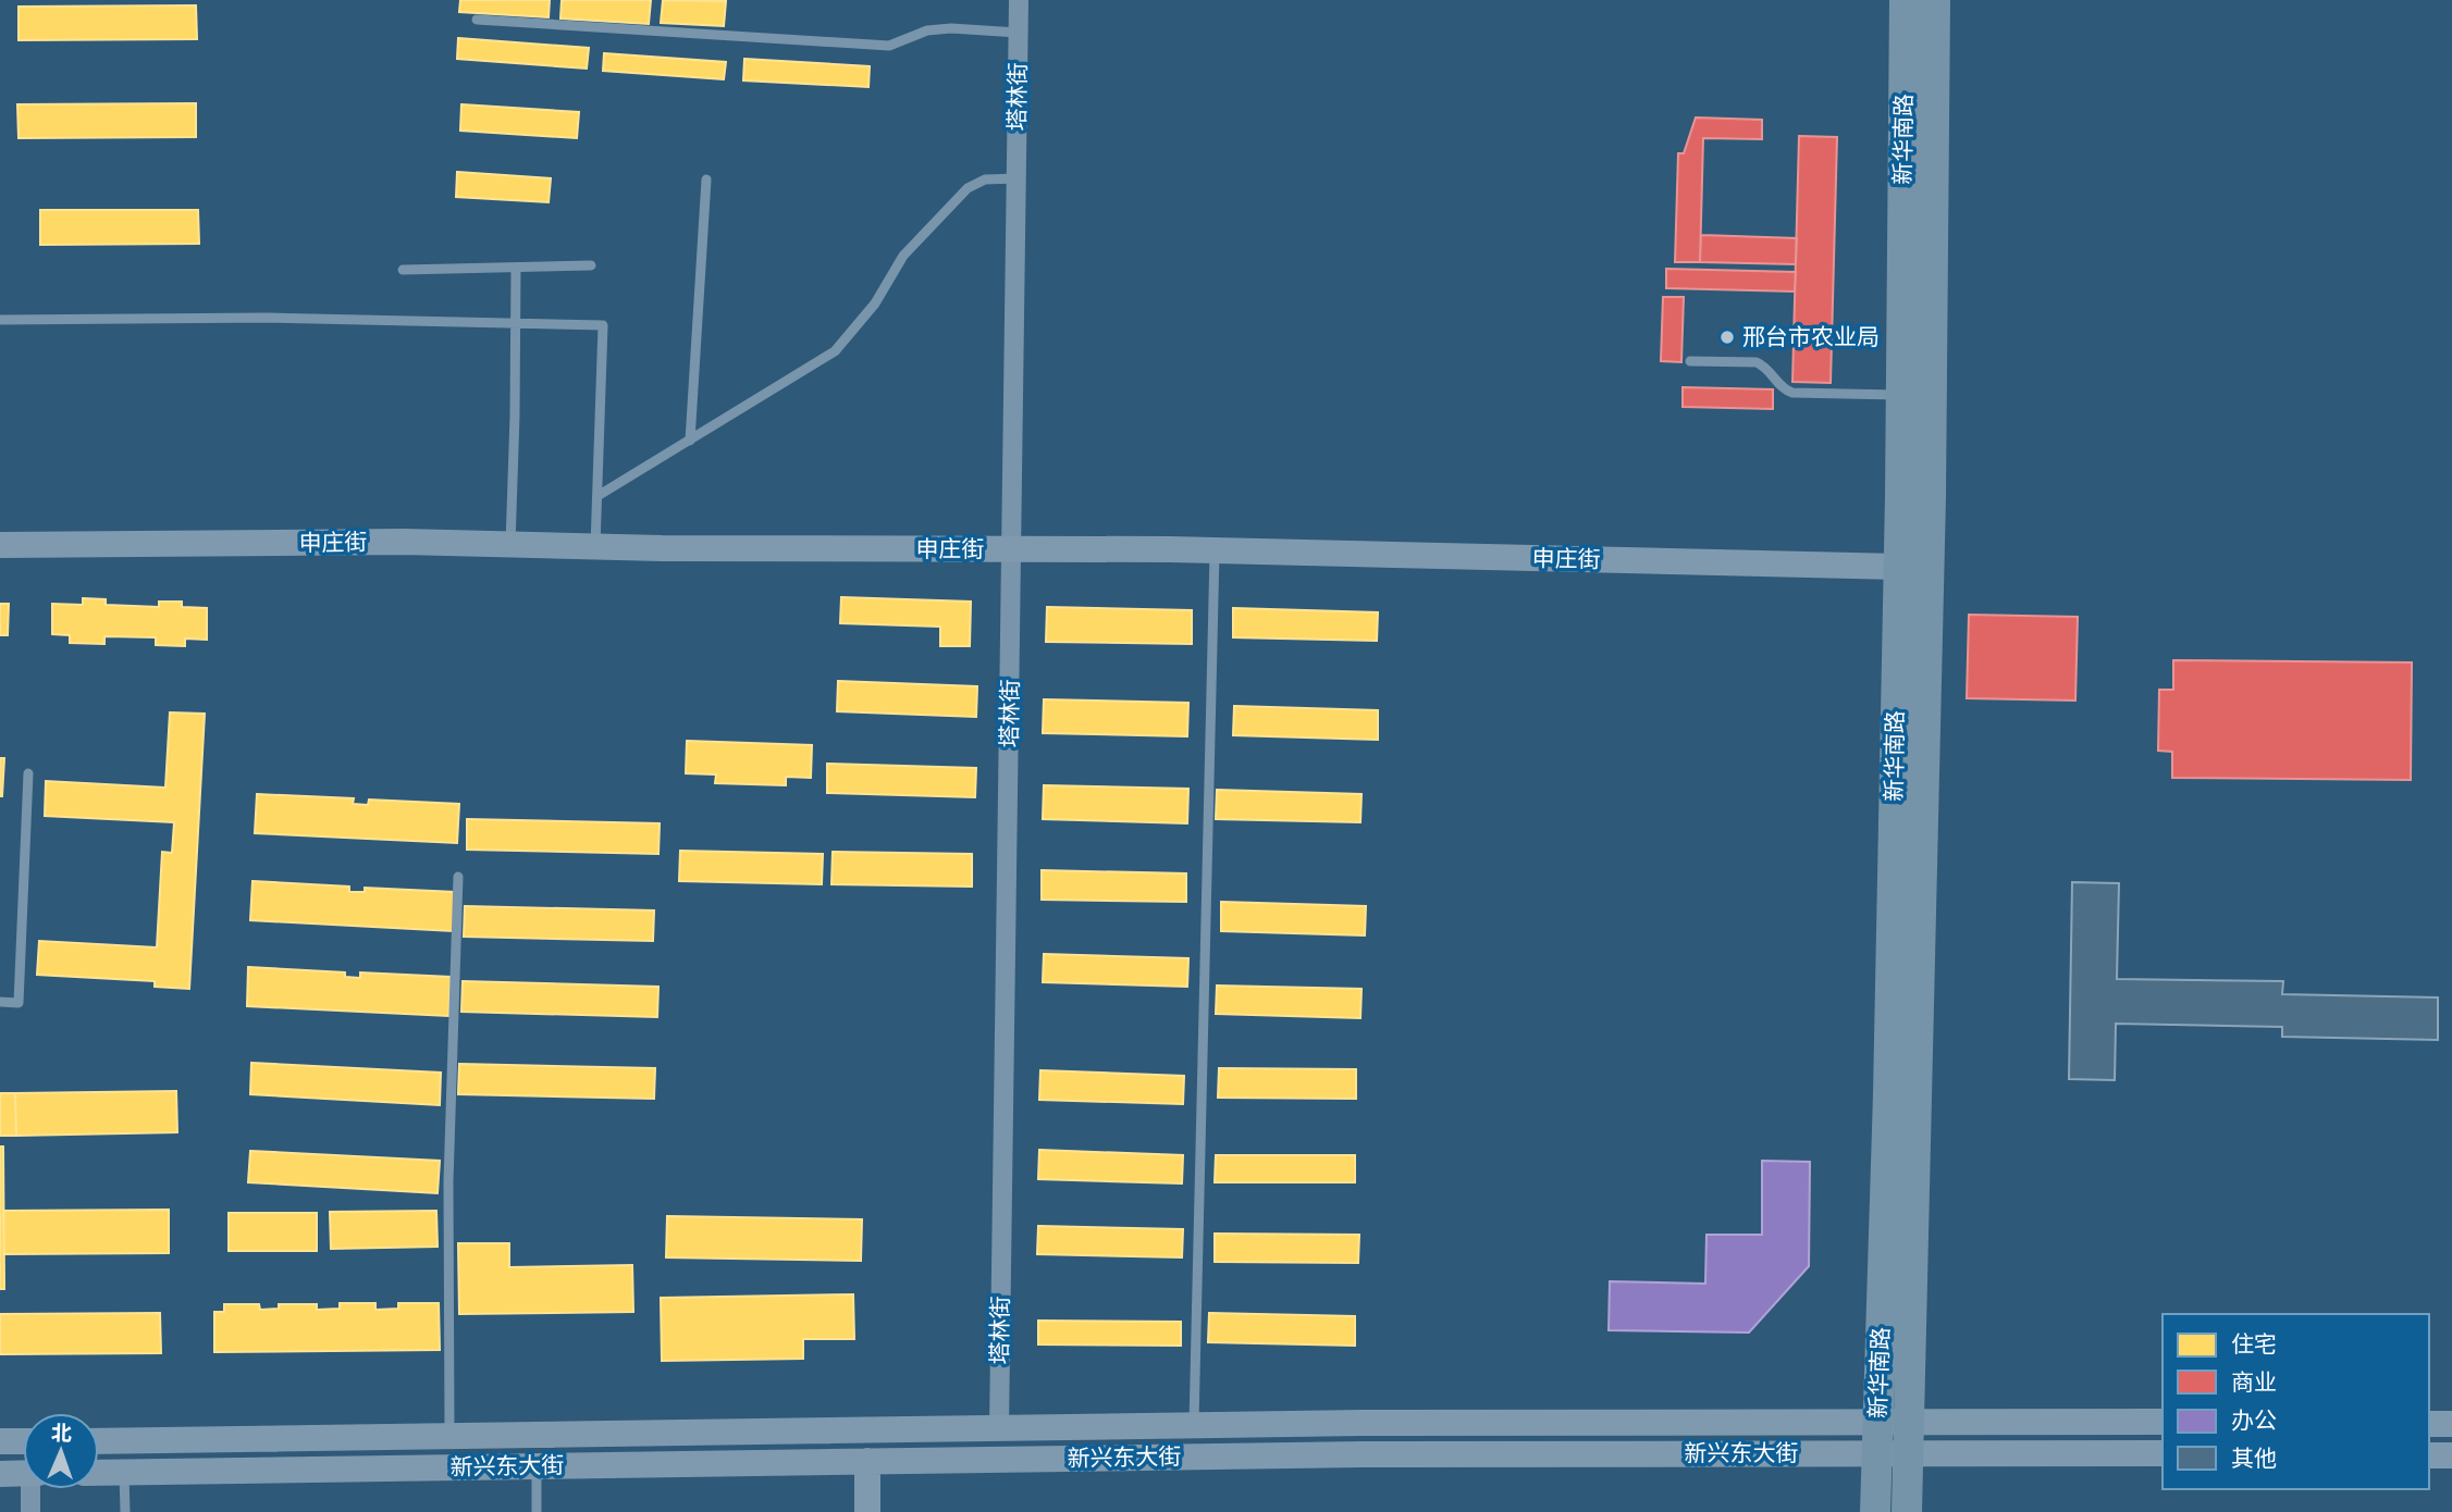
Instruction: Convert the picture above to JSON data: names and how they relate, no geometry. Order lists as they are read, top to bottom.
{
  "streets": {
    "main road": ["新华南路", "申庄街", "新兴东大街"],
    "street": ["塔林街"]
  },
  "crossings": [
    ["塔林街", "申庄街"],
    ["塔林街", "新兴东大街"],
    ["新华南路", "申庄街"],
    ["新华南路", "新兴东大街"]
  ],
  "places": ["邢台市农业局"],
  "legend": [
    "住宅",
    "商业",
    "办公",
    "其他"
  ],
  "north": "top"
}
